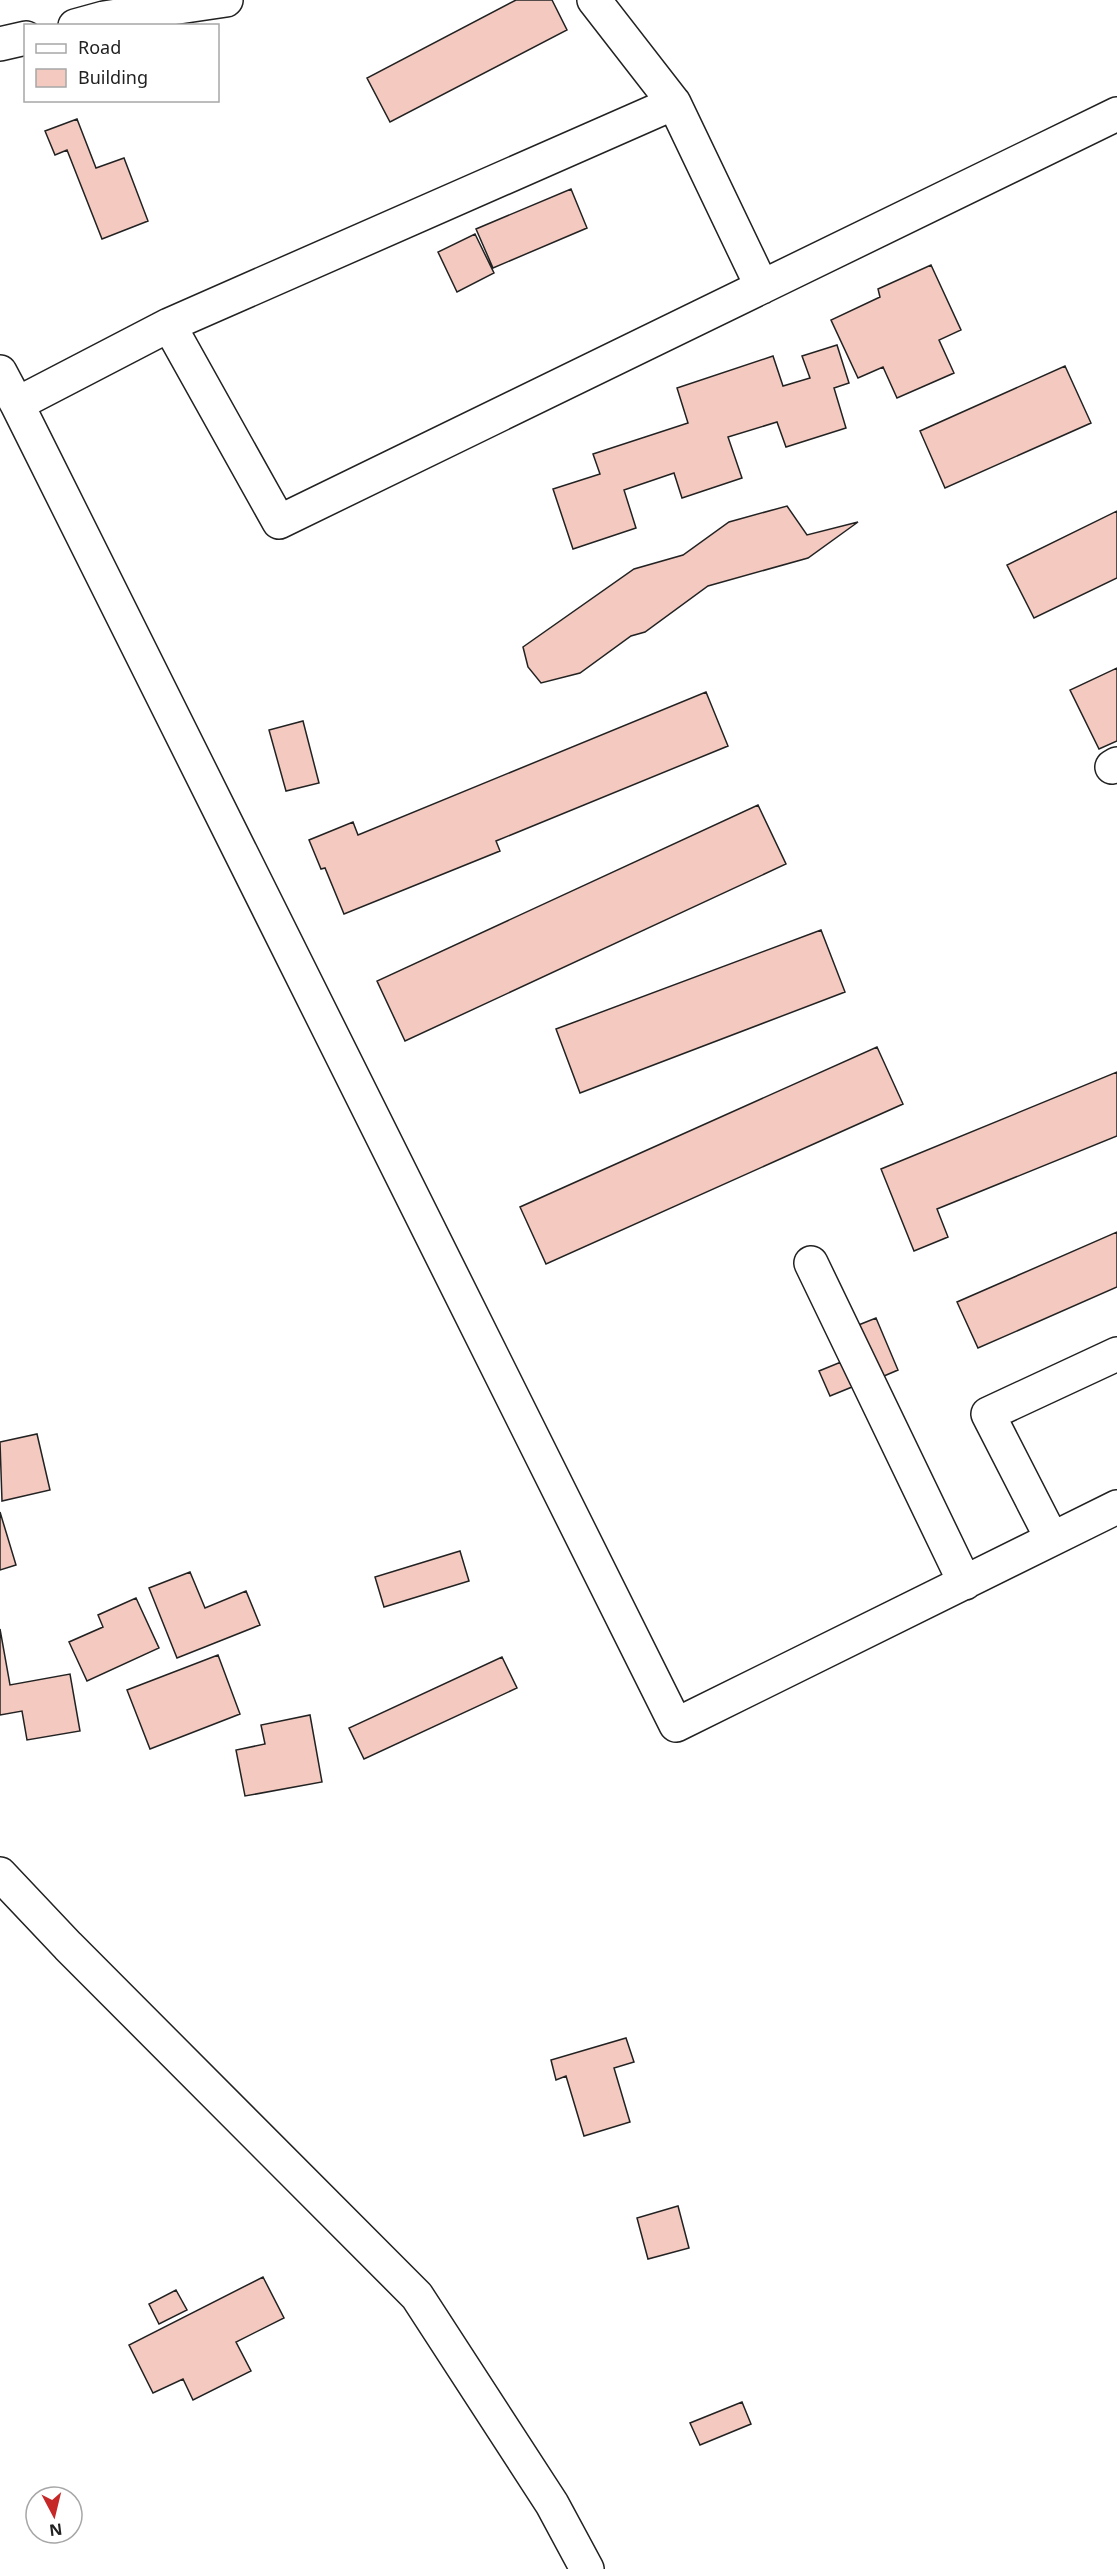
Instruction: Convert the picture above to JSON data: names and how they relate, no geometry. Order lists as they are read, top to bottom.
{
  "legend": ["Road", "Building"],
  "north": "bottom"
}
